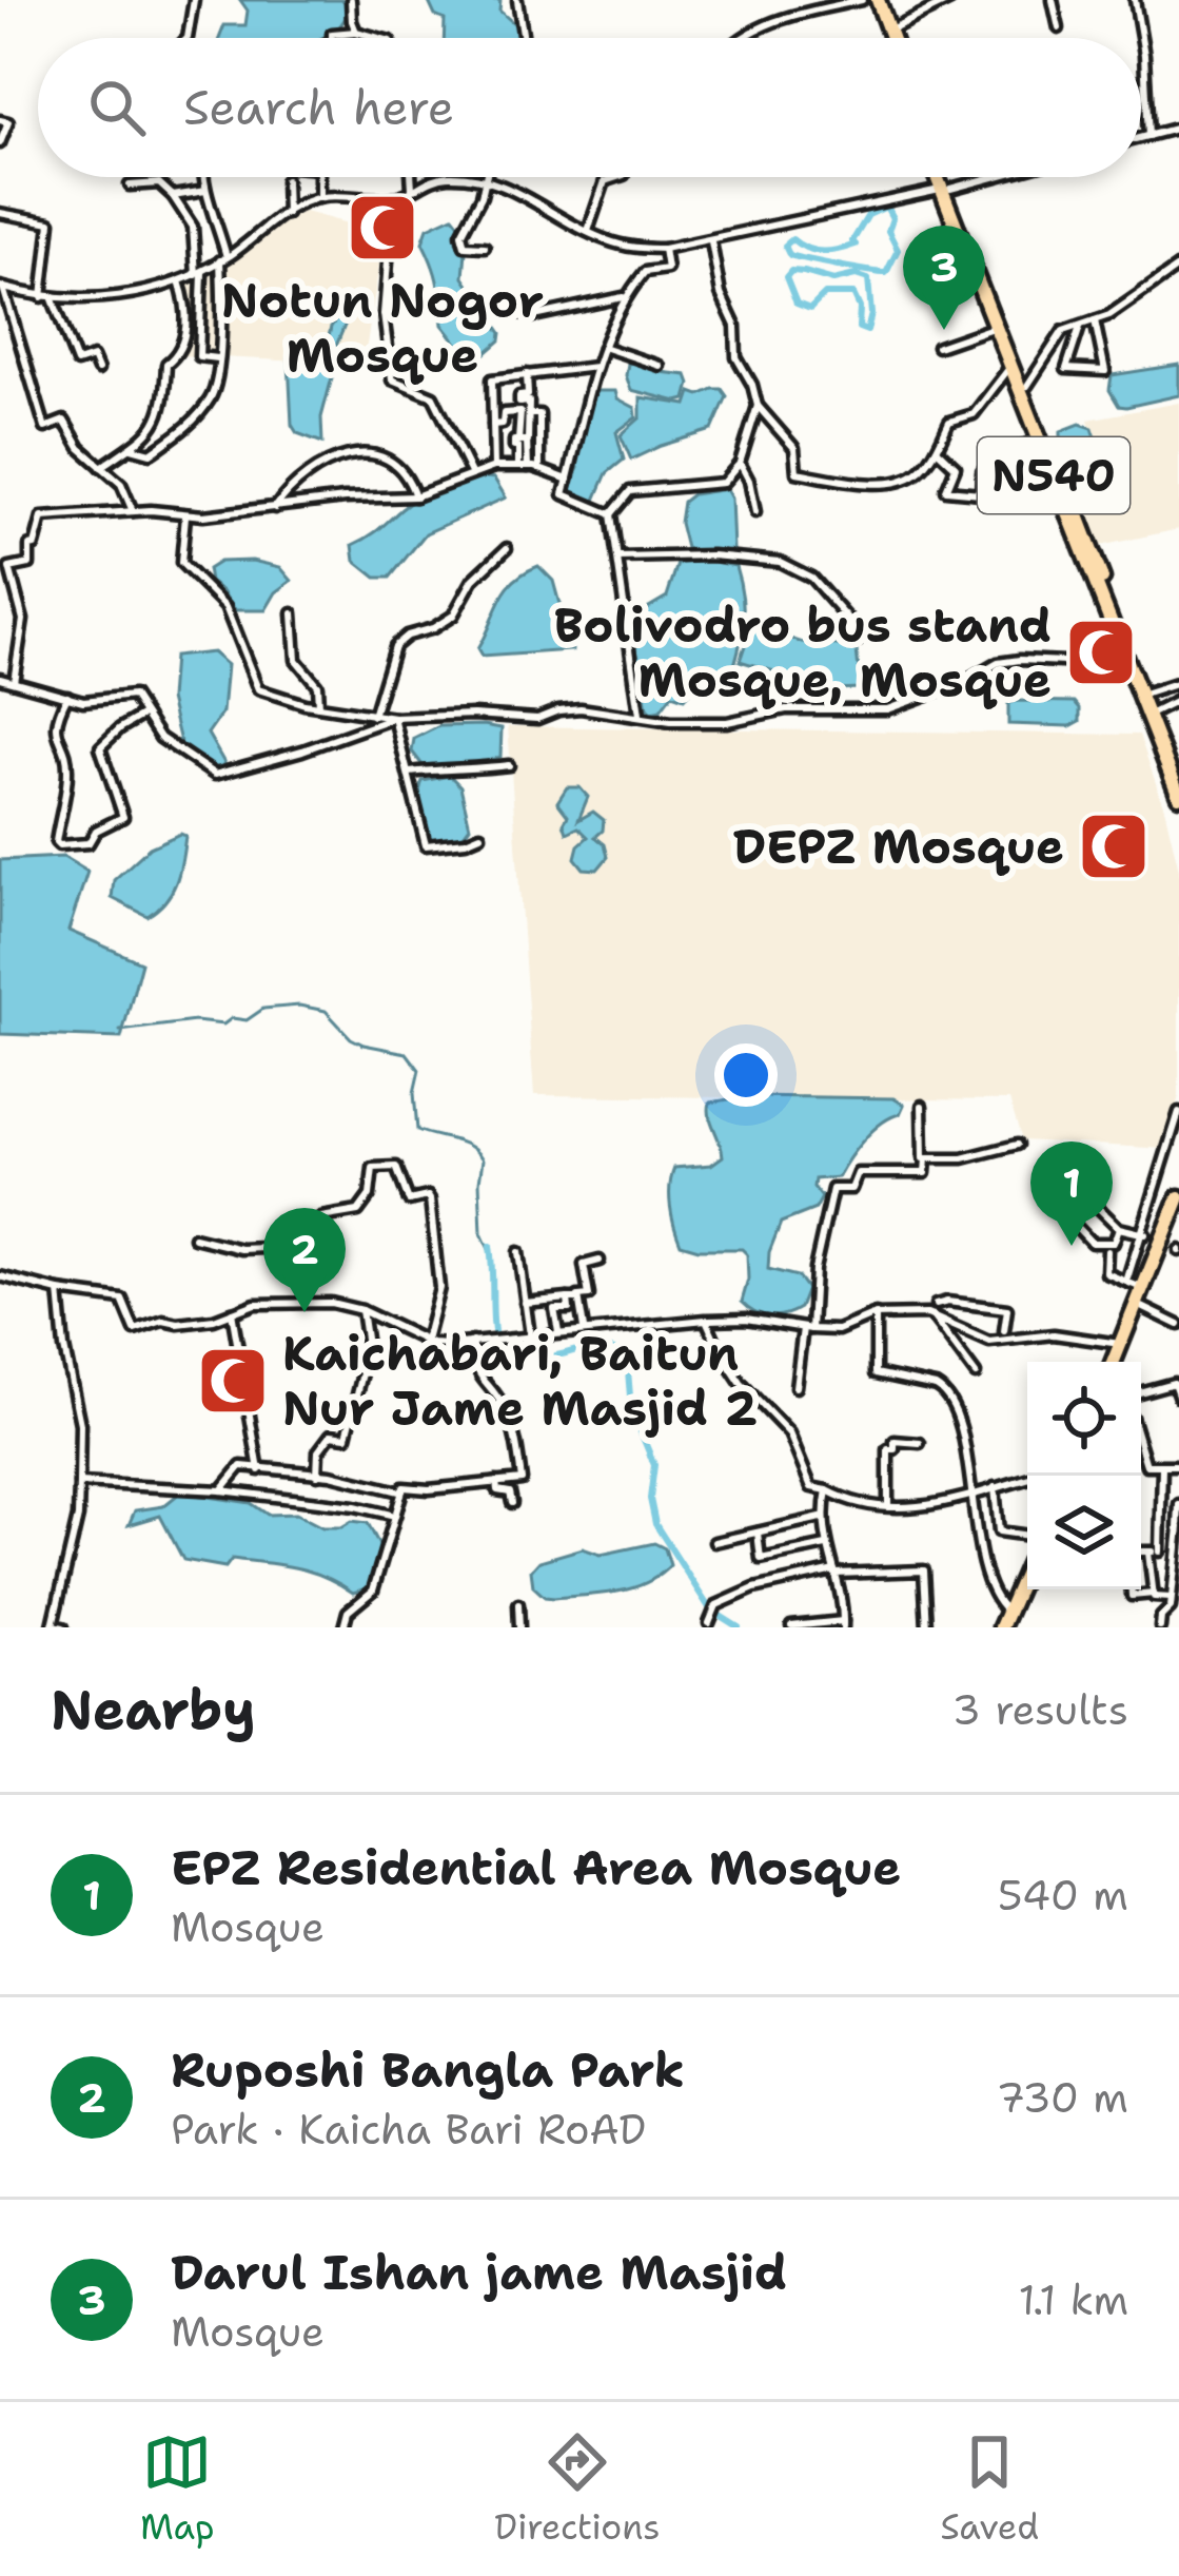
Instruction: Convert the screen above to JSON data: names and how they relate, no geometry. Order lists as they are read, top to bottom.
{
  "streets": {
    "highway": ["N540"]
  },
  "places": {
    "mosque": [
      "Notun Nogor Mosque",
      "Bolivodro bus stand Mosque, Mosque",
      "DEPZ Mosque",
      "Kaichabari, Baitun Nur Jame Masjid 2"
    ]
  },
  "page": {
    "search": "Search here",
    "pins": ["3", "1", "2"],
    "heading": ["Nearby", "3 results"],
    "list": [
      {
        "mark": "1",
        "name": "EPZ Residential Area Mosque",
        "note": "Mosque",
        "value": "540 m"
      },
      {
        "mark": "2",
        "name": "Ruposhi Bangla Park",
        "note": "Park · Kaicha Bari RoAD",
        "value": "730 m"
      },
      {
        "mark": "3",
        "name": "Darul Ishan jame Masjid",
        "note": "Mosque",
        "value": "1.1 km"
      }
    ],
    "nav": ["Map", "Directions", "Saved"]
  }
}
